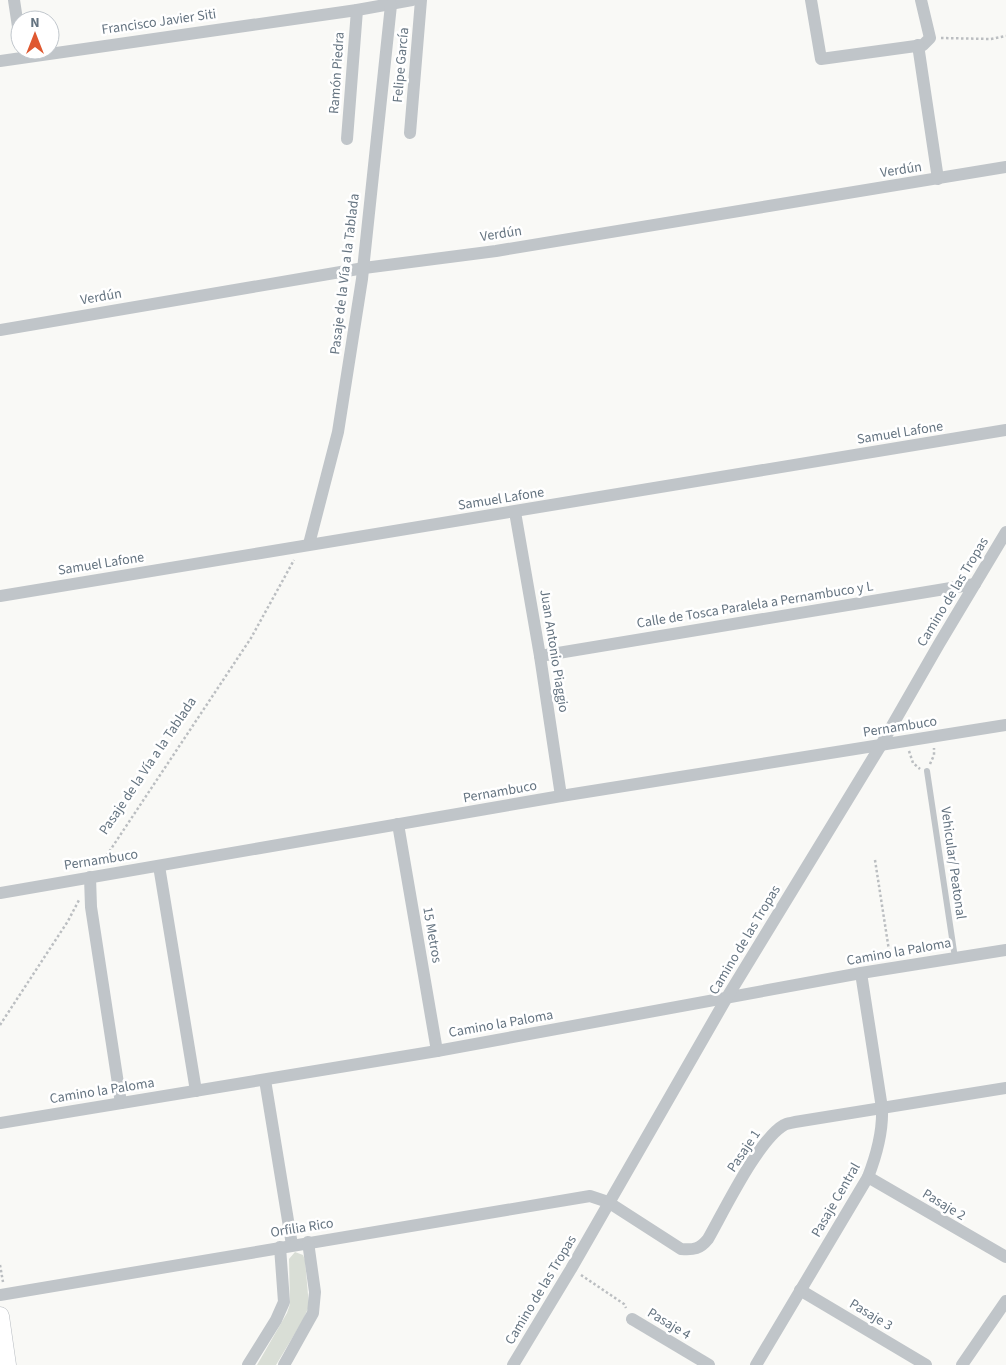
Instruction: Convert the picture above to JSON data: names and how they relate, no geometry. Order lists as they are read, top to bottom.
{
  "streets": {
    "street": [
      "Francisco Javier Siti",
      "Felipe García",
      "Ramón Piedra",
      "Verdún",
      "Pasaje de la Vía a la Tablada",
      "Samuel Lafone",
      "Camino de las Tropas",
      "Calle de Tosca Paralela a Pernambuco y L",
      "Juan Antonio Piaggio",
      "Pernambuco",
      "15 Metros",
      "Camino la Paloma",
      "Pasaje 1",
      "Pasaje Central",
      "Pasaje 2",
      "Orfilia Rico",
      "Pasaje 3",
      "Pasaje 4"
    ],
    "lane": ["Vehicular/ Peatonal"]
  },
  "crossings": [
    ["Francisco Javier Siti", "Ramón Piedra"],
    ["Francisco Javier Siti", "Pasaje de la Vía a la Tablada"],
    ["Verdún", "Pasaje de la Vía a la Tablada"],
    ["Pasaje de la Vía a la Tablada", "Samuel Lafone"],
    ["Pasaje de la Vía a la Tablada", "Pernambuco"],
    ["Samuel Lafone", "Juan Antonio Piaggio"],
    ["Camino de las Tropas", "Calle de Tosca Paralela a Pernambuco y L"],
    ["Camino de las Tropas", "Pernambuco"],
    ["Camino de las Tropas", "Camino la Paloma"],
    ["Camino de las Tropas", "Pasaje 1"],
    ["Camino de las Tropas", "Orfilia Rico"],
    ["Camino de las Tropas", "Pasaje 4"],
    ["Calle de Tosca Paralela a Pernambuco y L", "Juan Antonio Piaggio"],
    ["Juan Antonio Piaggio", "Pernambuco"],
    ["Pernambuco", "15 Metros"],
    ["Vehicular/ Peatonal", "Camino la Paloma"],
    ["15 Metros", "Camino la Paloma"],
    ["Camino la Paloma", "Pasaje Central"],
    ["Pasaje 1", "Pasaje Central"],
    ["Pasaje 1", "Orfilia Rico"],
    ["Pasaje Central", "Pasaje 2"],
    ["Pasaje Central", "Pasaje 3"]
  ],
  "north": "top"
}
